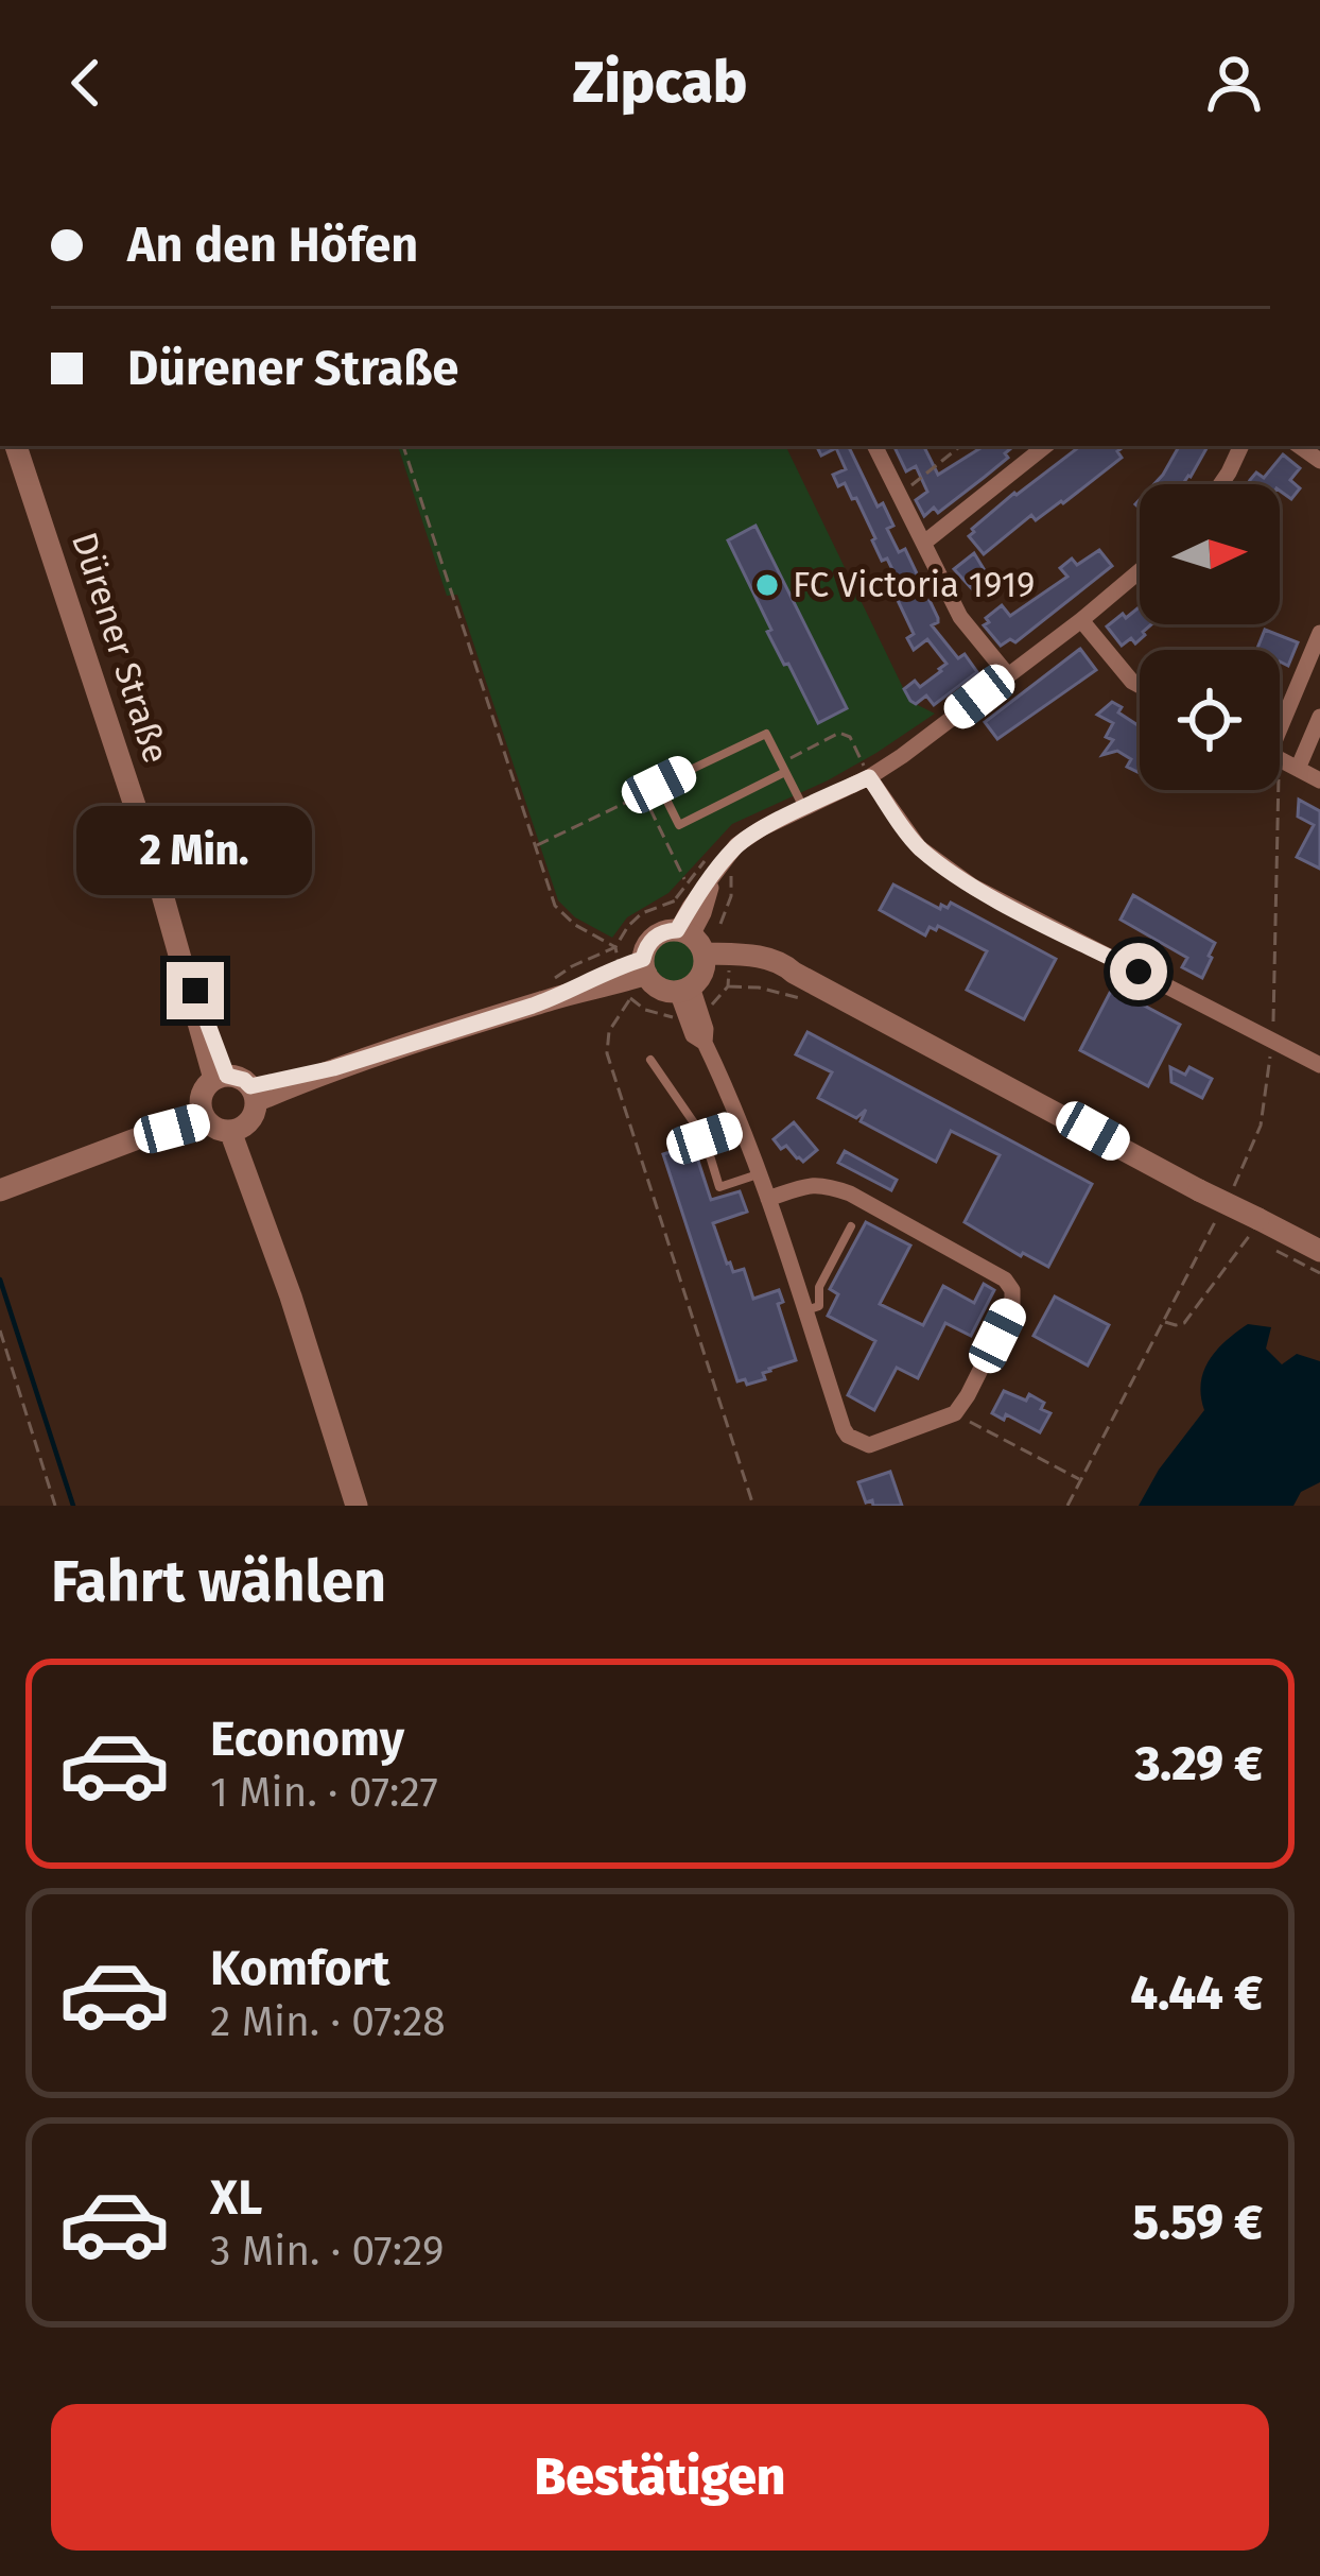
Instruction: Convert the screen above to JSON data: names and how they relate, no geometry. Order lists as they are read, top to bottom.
{
  "streets": {
    "street": ["Dürener Straße"]
  },
  "places": ["FC Victoria 1919"],
  "north": "right",
  "page": {
    "header": "Zipcab",
    "banner": ["An den Höfen", "Dürener Straße"],
    "bubble": "2 Min.",
    "heading": "Fahrt wählen",
    "list": [
      {
        "name": "Economy",
        "note": "1 Min. · 07:27",
        "value": "3.29 €"
      },
      {
        "name": "Komfort",
        "note": "2 Min. · 07:28",
        "value": "4.44 €"
      },
      {
        "name": "XL",
        "note": "3 Min. · 07:29",
        "value": "5.59 €"
      }
    ],
    "buttons": "Bestätigen"
  }
}
